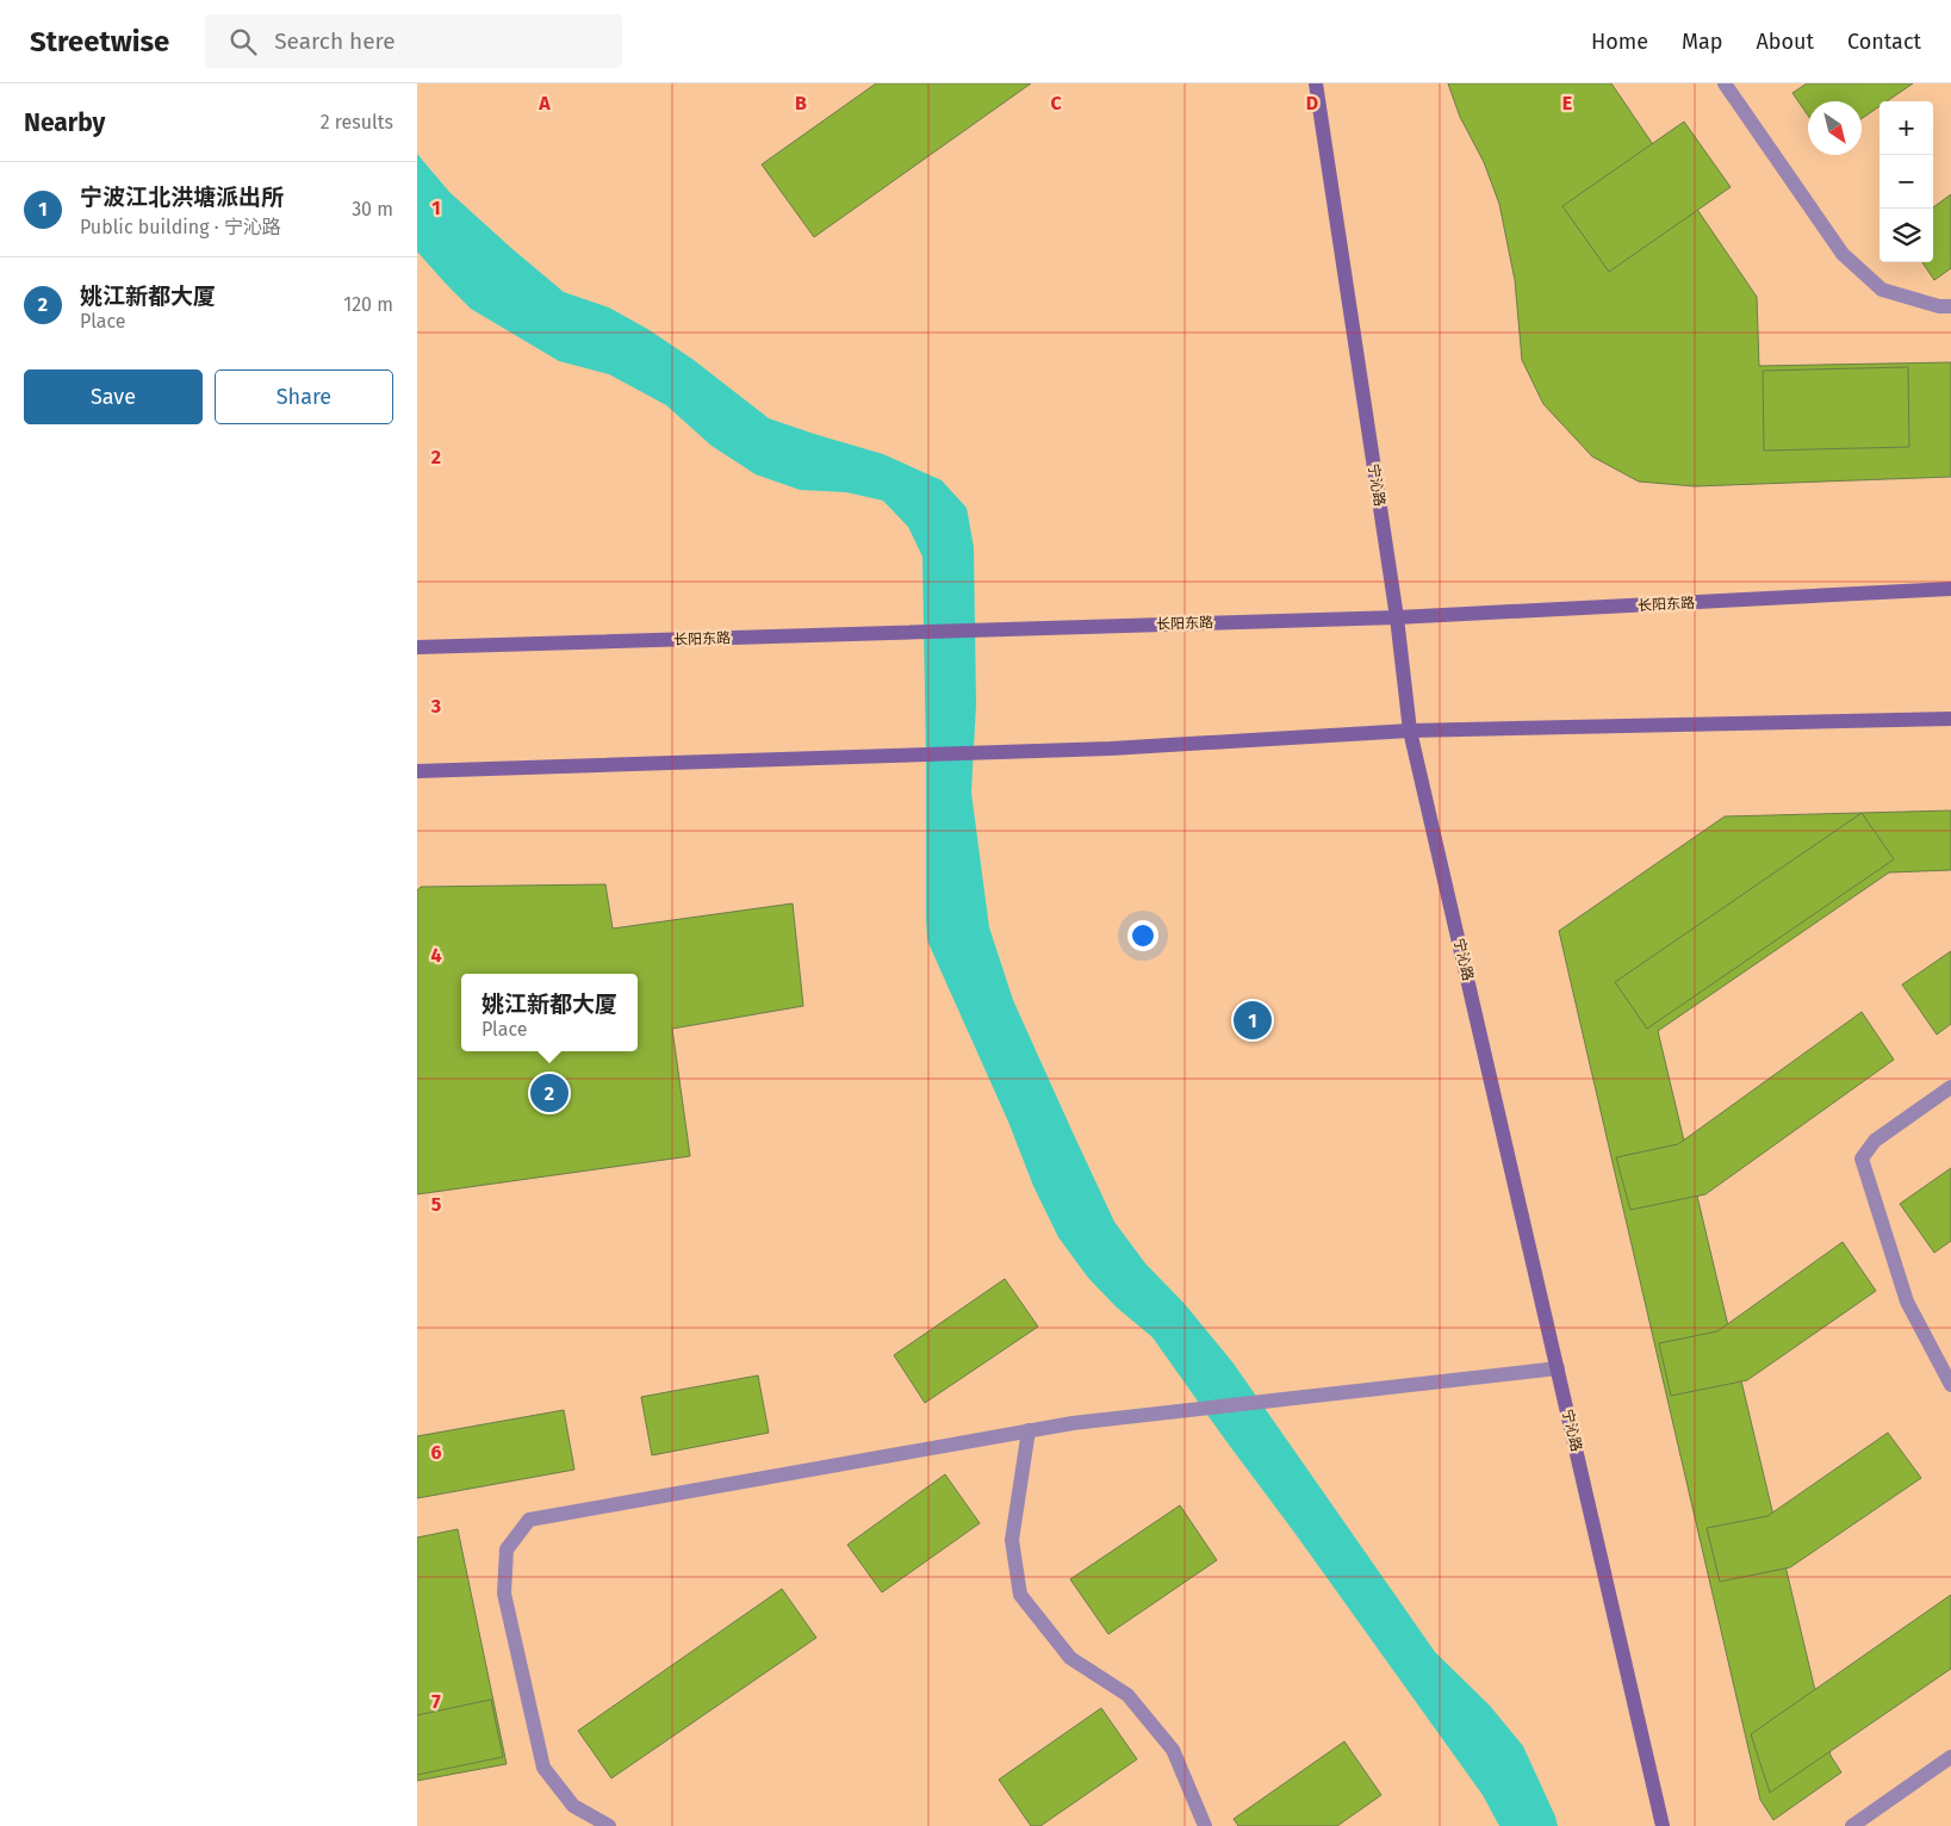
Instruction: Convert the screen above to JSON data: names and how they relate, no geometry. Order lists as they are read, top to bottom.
{
  "streets": {
    "main road": ["宁沁路", "长阳东路"]
  },
  "crossings": [
    ["宁沁路", "长阳东路"]
  ],
  "north": "bottom right",
  "page": {
    "header": "Streetwise",
    "search": "Search here",
    "nav": [
      "Home",
      "Map",
      "About",
      "Contact"
    ],
    "heading": ["Nearby", "2 results"],
    "map_buttons": ["+", "−"],
    "list": [
      {
        "mark": "1",
        "name": "宁波江北洪塘派出所",
        "note": "Public building · 宁沁路",
        "value": "30 m"
      },
      {
        "mark": "2",
        "name": "姚江新都大厦",
        "note": "Place",
        "value": "120 m"
      }
    ],
    "buttons": ["Save", "Share"],
    "popup": ["姚江新都大厦", "Place"],
    "pins": ["1", "2"]
  },
  "grid": {
    "columns": [
      "A",
      "B",
      "C",
      "D",
      "E"
    ],
    "rows": [
      "1",
      "2",
      "3",
      "4",
      "5",
      "6",
      "7"
    ]
  }
}
